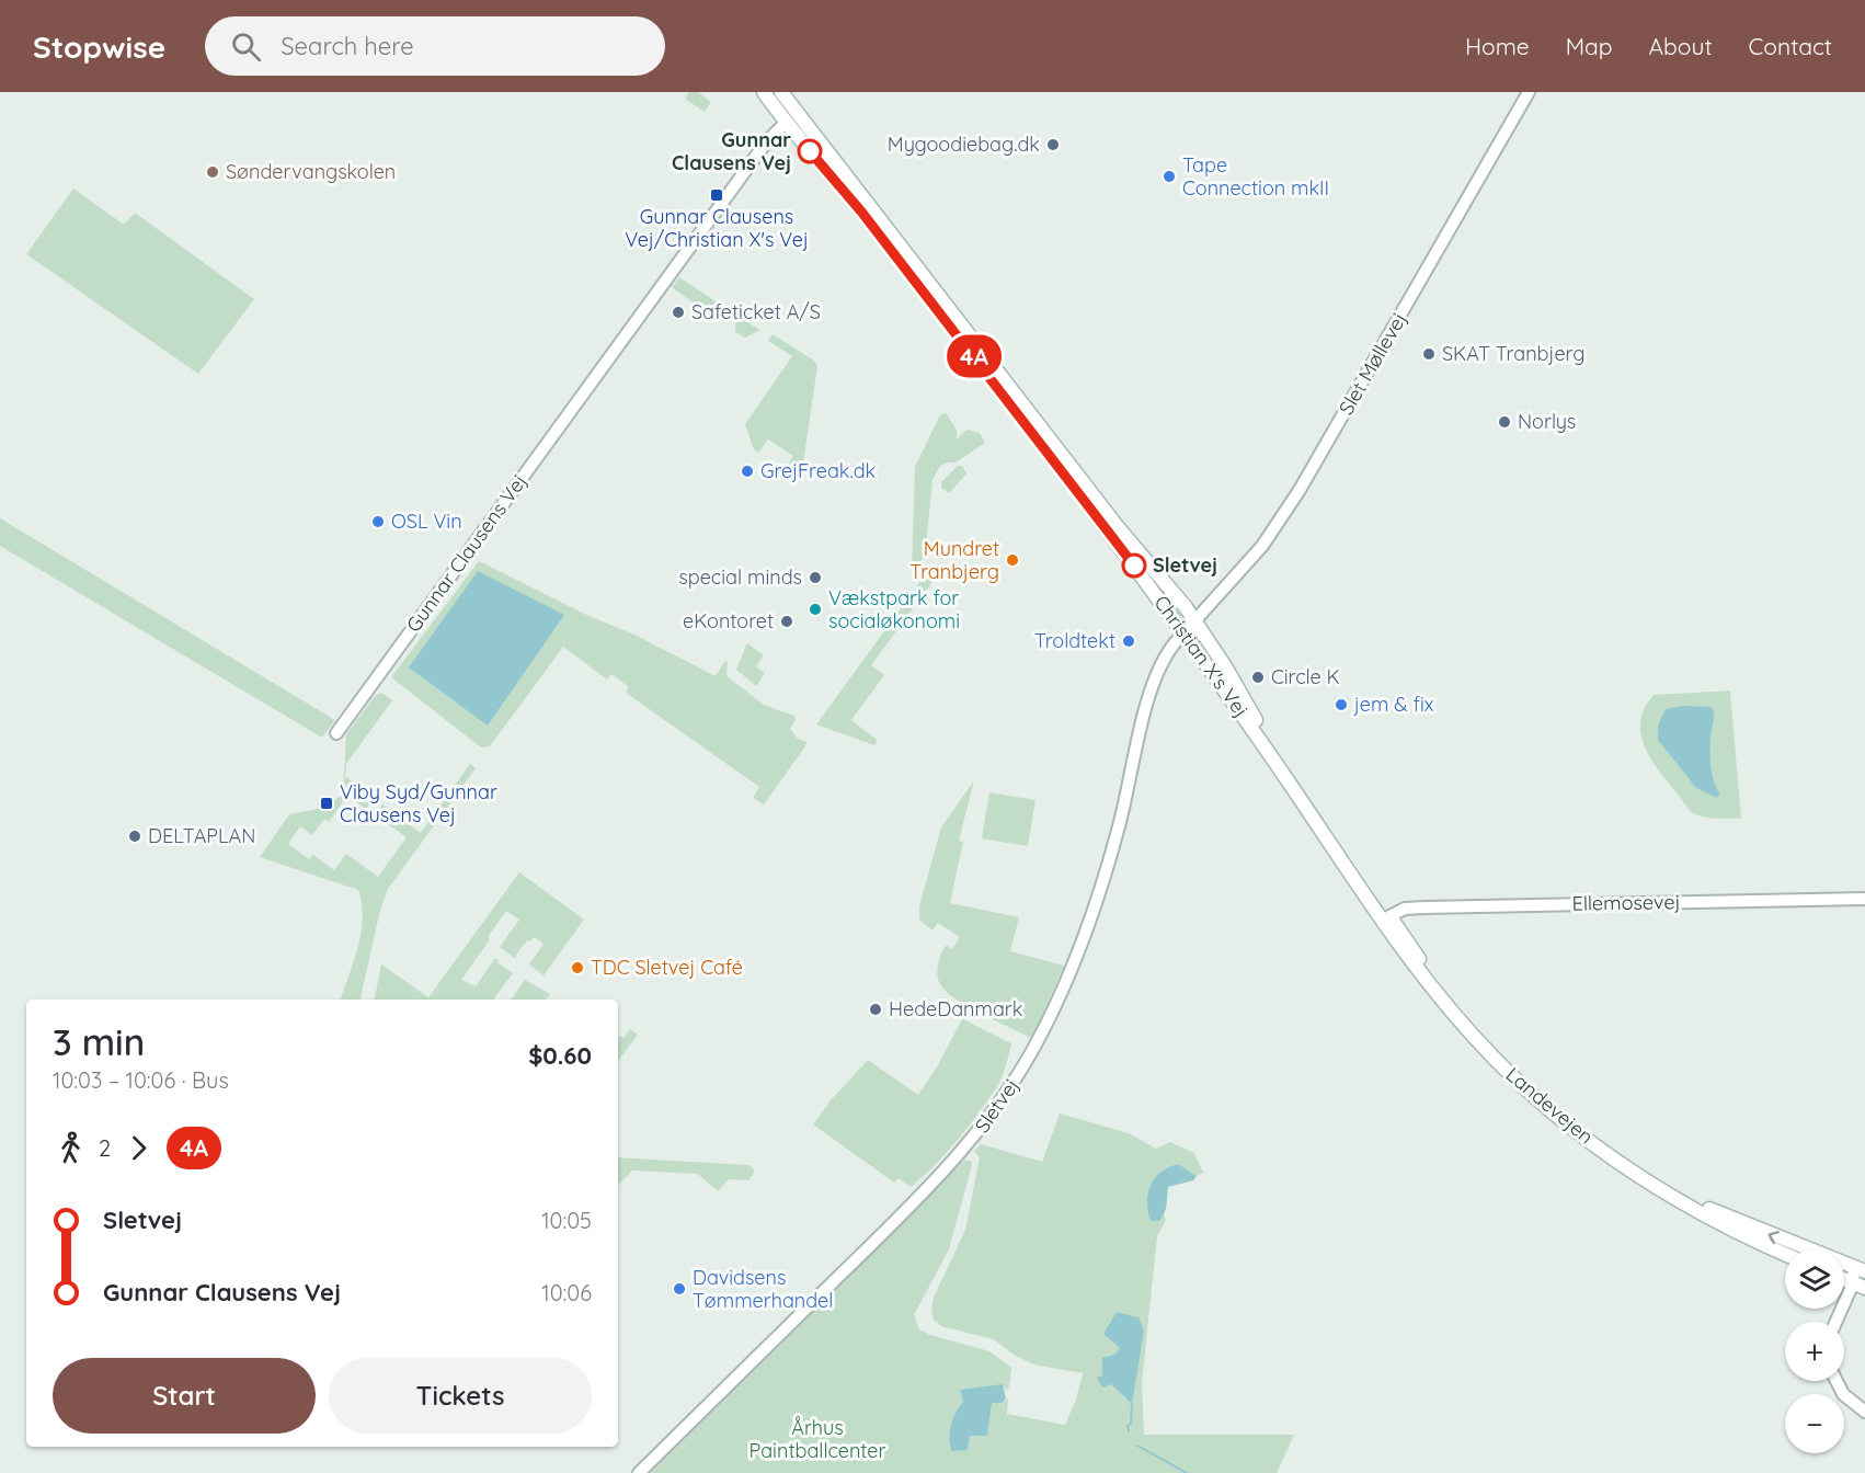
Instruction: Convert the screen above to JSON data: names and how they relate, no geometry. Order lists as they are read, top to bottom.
{
  "streets": {
    "main road": ["Christian X's Vej", "Landevejen"],
    "street": [
      "Slet Møllevej",
      "Gunnar Clausens Vej",
      "Ellemosevej",
      "Sletvej"
    ]
  },
  "crossings": [
    ["Slet Møllevej", "Christian X's Vej"],
    ["Slet Møllevej", "Sletvej"],
    ["Gunnar Clausens Vej", "Christian X's Vej"],
    ["Christian X's Vej", "Ellemosevej"],
    ["Christian X's Vej", "Sletvej"],
    ["Christian X's Vej", "Landevejen"],
    ["Ellemosevej", "Landevejen"]
  ],
  "parks": ["Århus Paintballcenter"],
  "places": {
    "other": [
      "Mygoodiebag.dk",
      "Gunnar Clausens Vej",
      "Søndervangskolen",
      "Tape Connection mkII",
      "Safeticket A/S",
      "SKAT Tranbjerg",
      "Norlys",
      "GrejFreak.dk",
      "OSL Vin",
      "Mundret Tranbjerg",
      "Sletvej",
      "special minds",
      "Vækstpark for socialøkonomi",
      "eKontoret",
      "Troldtekt",
      "Circle K",
      "jem & fix",
      "DELTAPLAN",
      "TDC Sletvej Café",
      "HedeDanmark",
      "Davidsens Tømmerhandel"
    ],
    "transit": ["Gunnar Clausens Vej/Christian X's Vej", "Viby Syd/Gunnar Clausens Vej"]
  },
  "lines": ["bus line 4A"],
  "page": {
    "header": "Stopwise",
    "search": "Search here",
    "nav": [
      "Home",
      "Map",
      "About",
      "Contact"
    ],
    "on_map": "4A",
    "heading": ["3 min", "10:03 – 10:06 · Bus", "$0.60"],
    "legs": ["2", "4A"],
    "list": [
      {
        "name": "Sletvej",
        "value": "10:05"
      },
      {
        "name": "Gunnar Clausens Vej",
        "value": "10:06"
      }
    ],
    "map_buttons": ["+", "−"],
    "buttons": ["Start", "Tickets"]
  }
}
